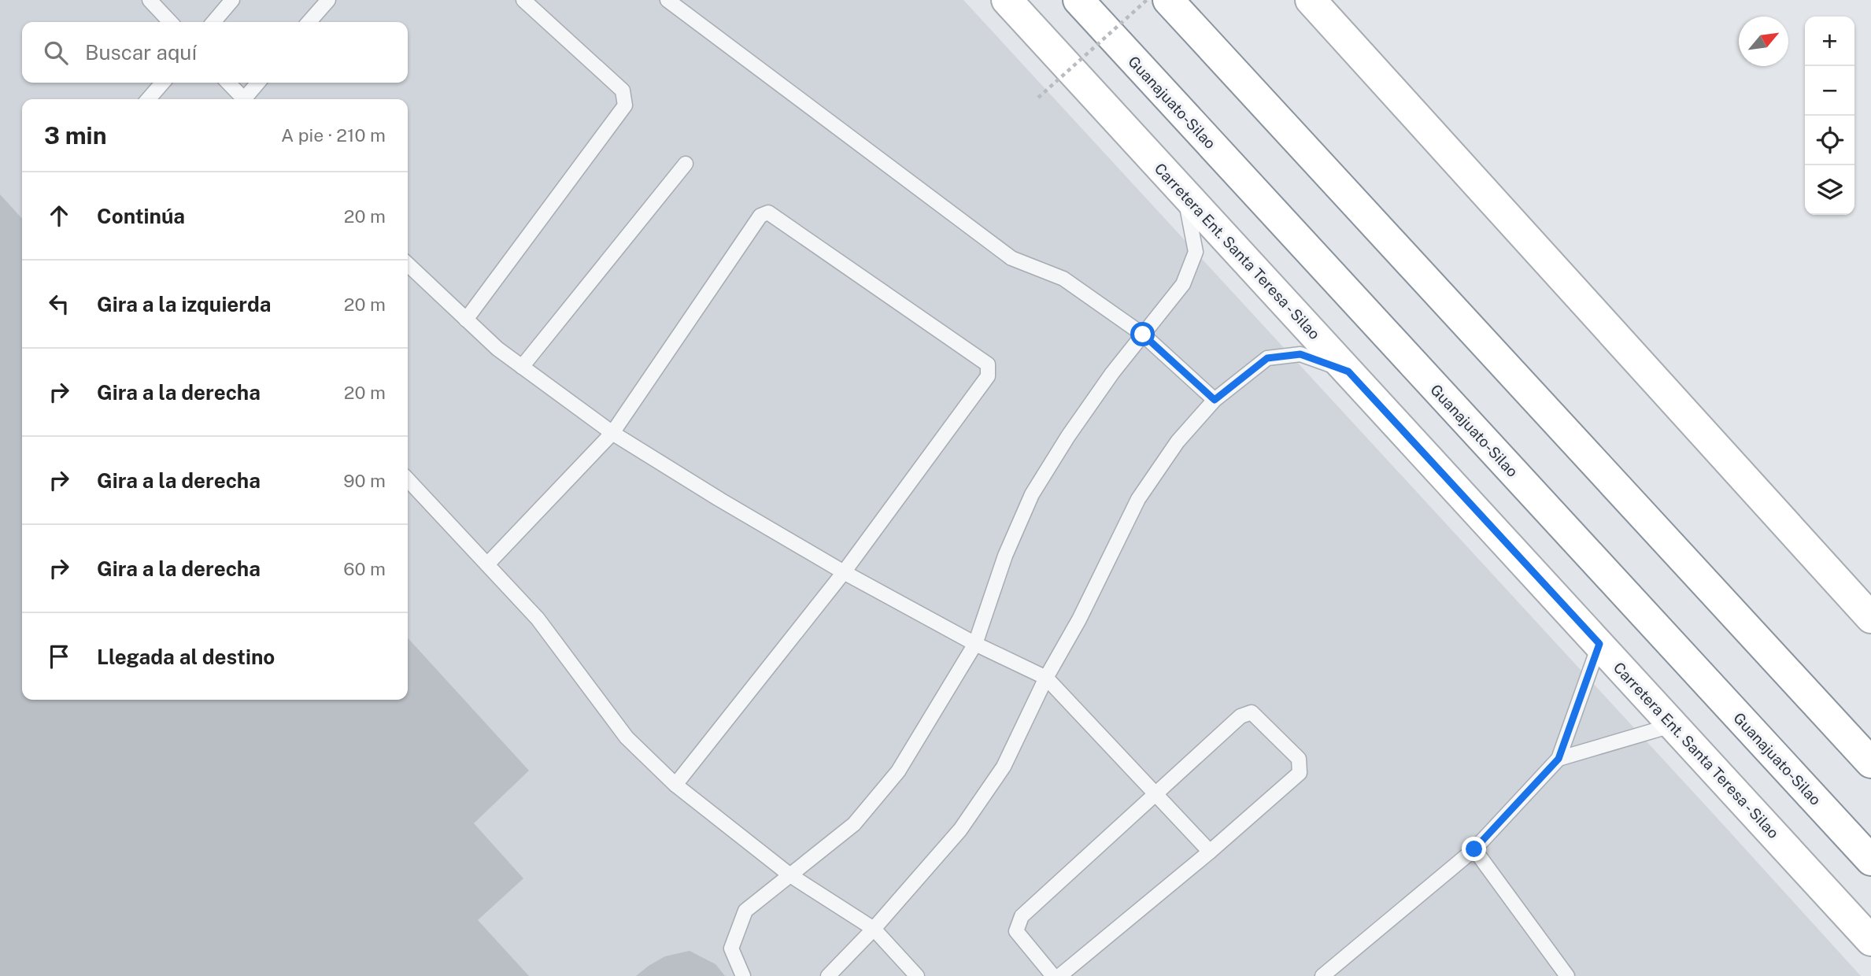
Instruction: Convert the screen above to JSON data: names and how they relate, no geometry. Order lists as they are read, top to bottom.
{
  "streets": {
    "main road": ["Guanajuato-Silao", "Carretera Ent. Santa Teresa - Silao"]
  },
  "north": "top right",
  "page": {
    "map_buttons": ["+", "−"],
    "search": "Buscar aquí",
    "heading": ["3 min", "A pie · 210 m"],
    "list": [
      ["Continúa", "20 m"],
      ["Gira a la izquierda", "20 m"],
      ["Gira a la derecha", "20 m"],
      ["Gira a la derecha", "90 m"],
      ["Gira a la derecha", "60 m"],
      "Llegada al destino"
    ]
  }
}
